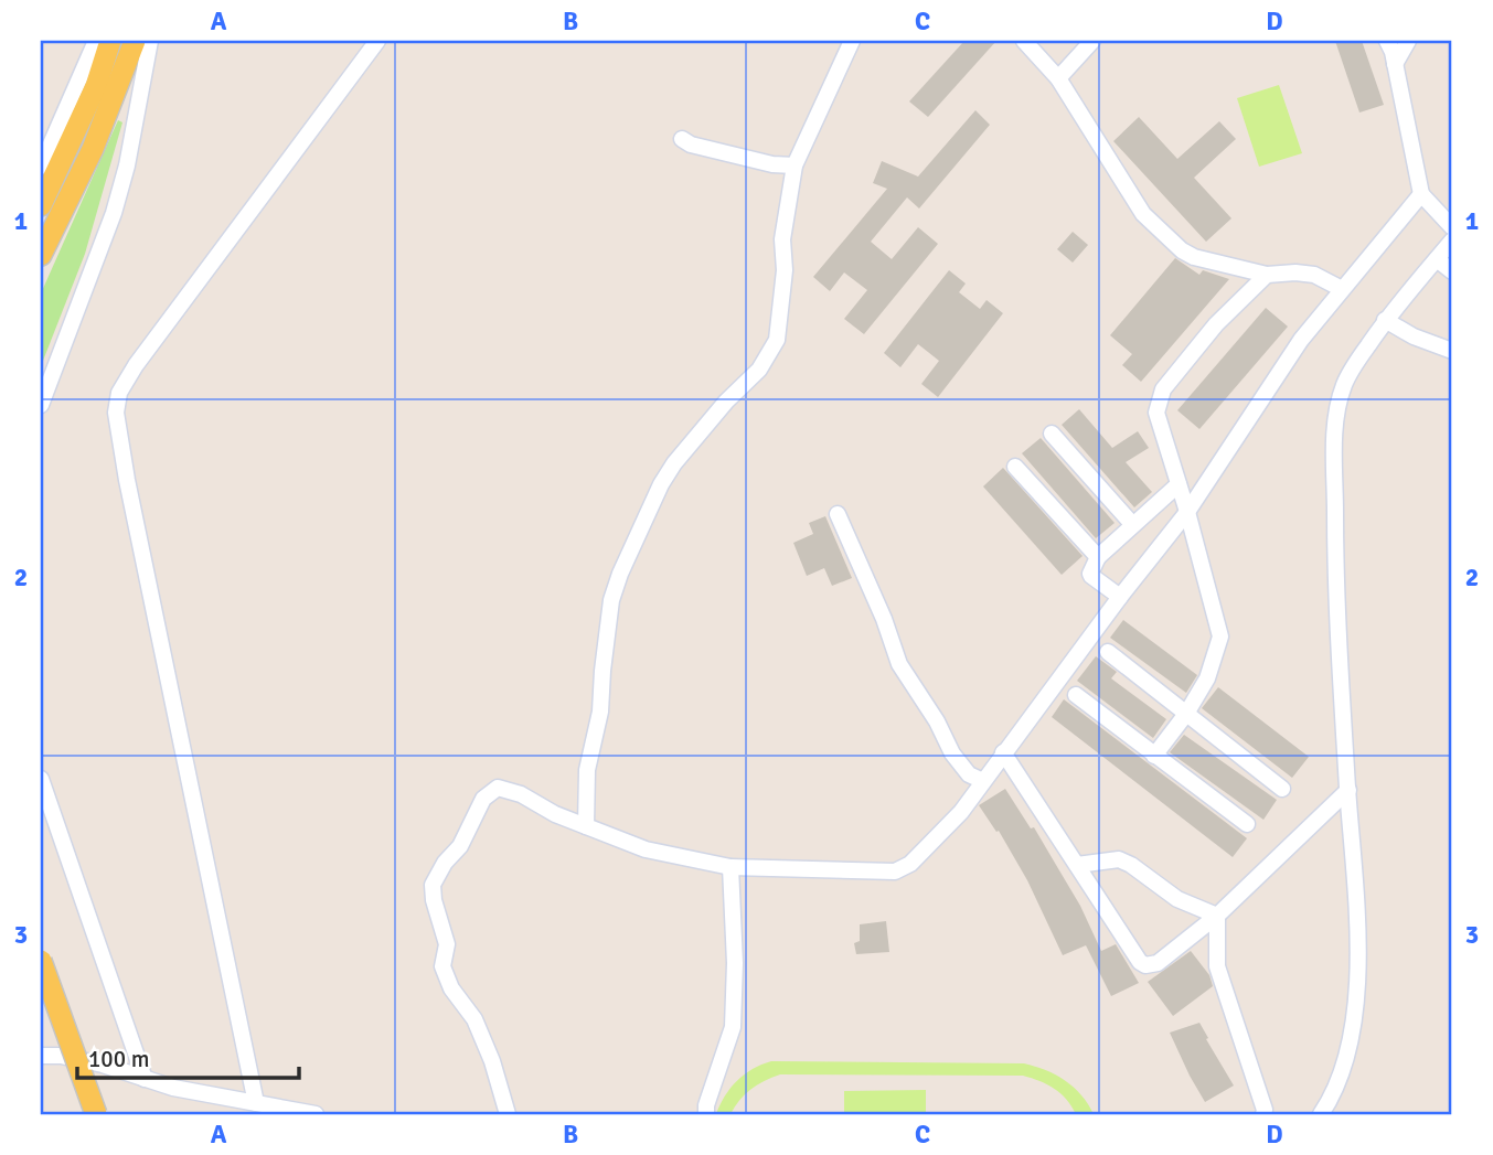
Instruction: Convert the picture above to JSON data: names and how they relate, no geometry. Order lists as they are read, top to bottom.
{
  "scale_bar": "100 m",
  "grid": {
    "columns": [
      "A",
      "B",
      "C",
      "D"
    ],
    "rows": ["1", "2", "3"]
  }
}
